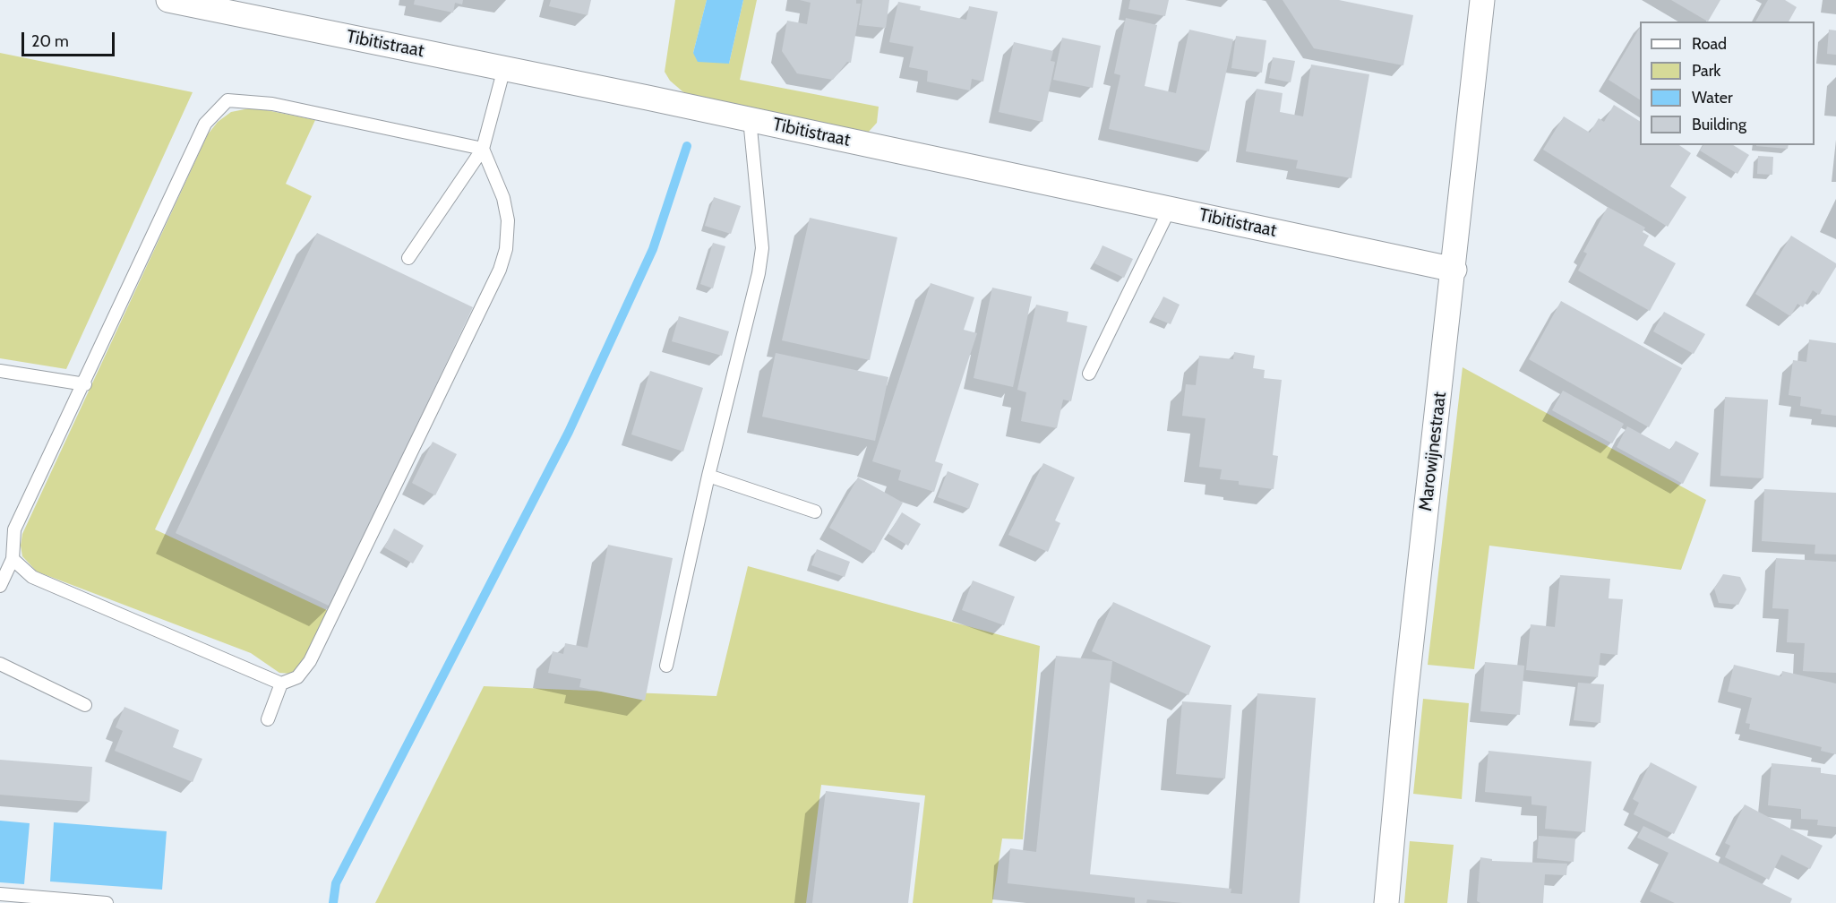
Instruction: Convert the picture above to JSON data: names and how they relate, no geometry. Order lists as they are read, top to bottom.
{
  "streets": {
    "street": ["Tibitistraat", "Marowijnestraat"]
  },
  "crossings": [
    ["Tibitistraat", "Marowijnestraat"]
  ],
  "legend": [
    "Road",
    "Park",
    "Water",
    "Building"
  ],
  "scale_bar": "20 m"
}
